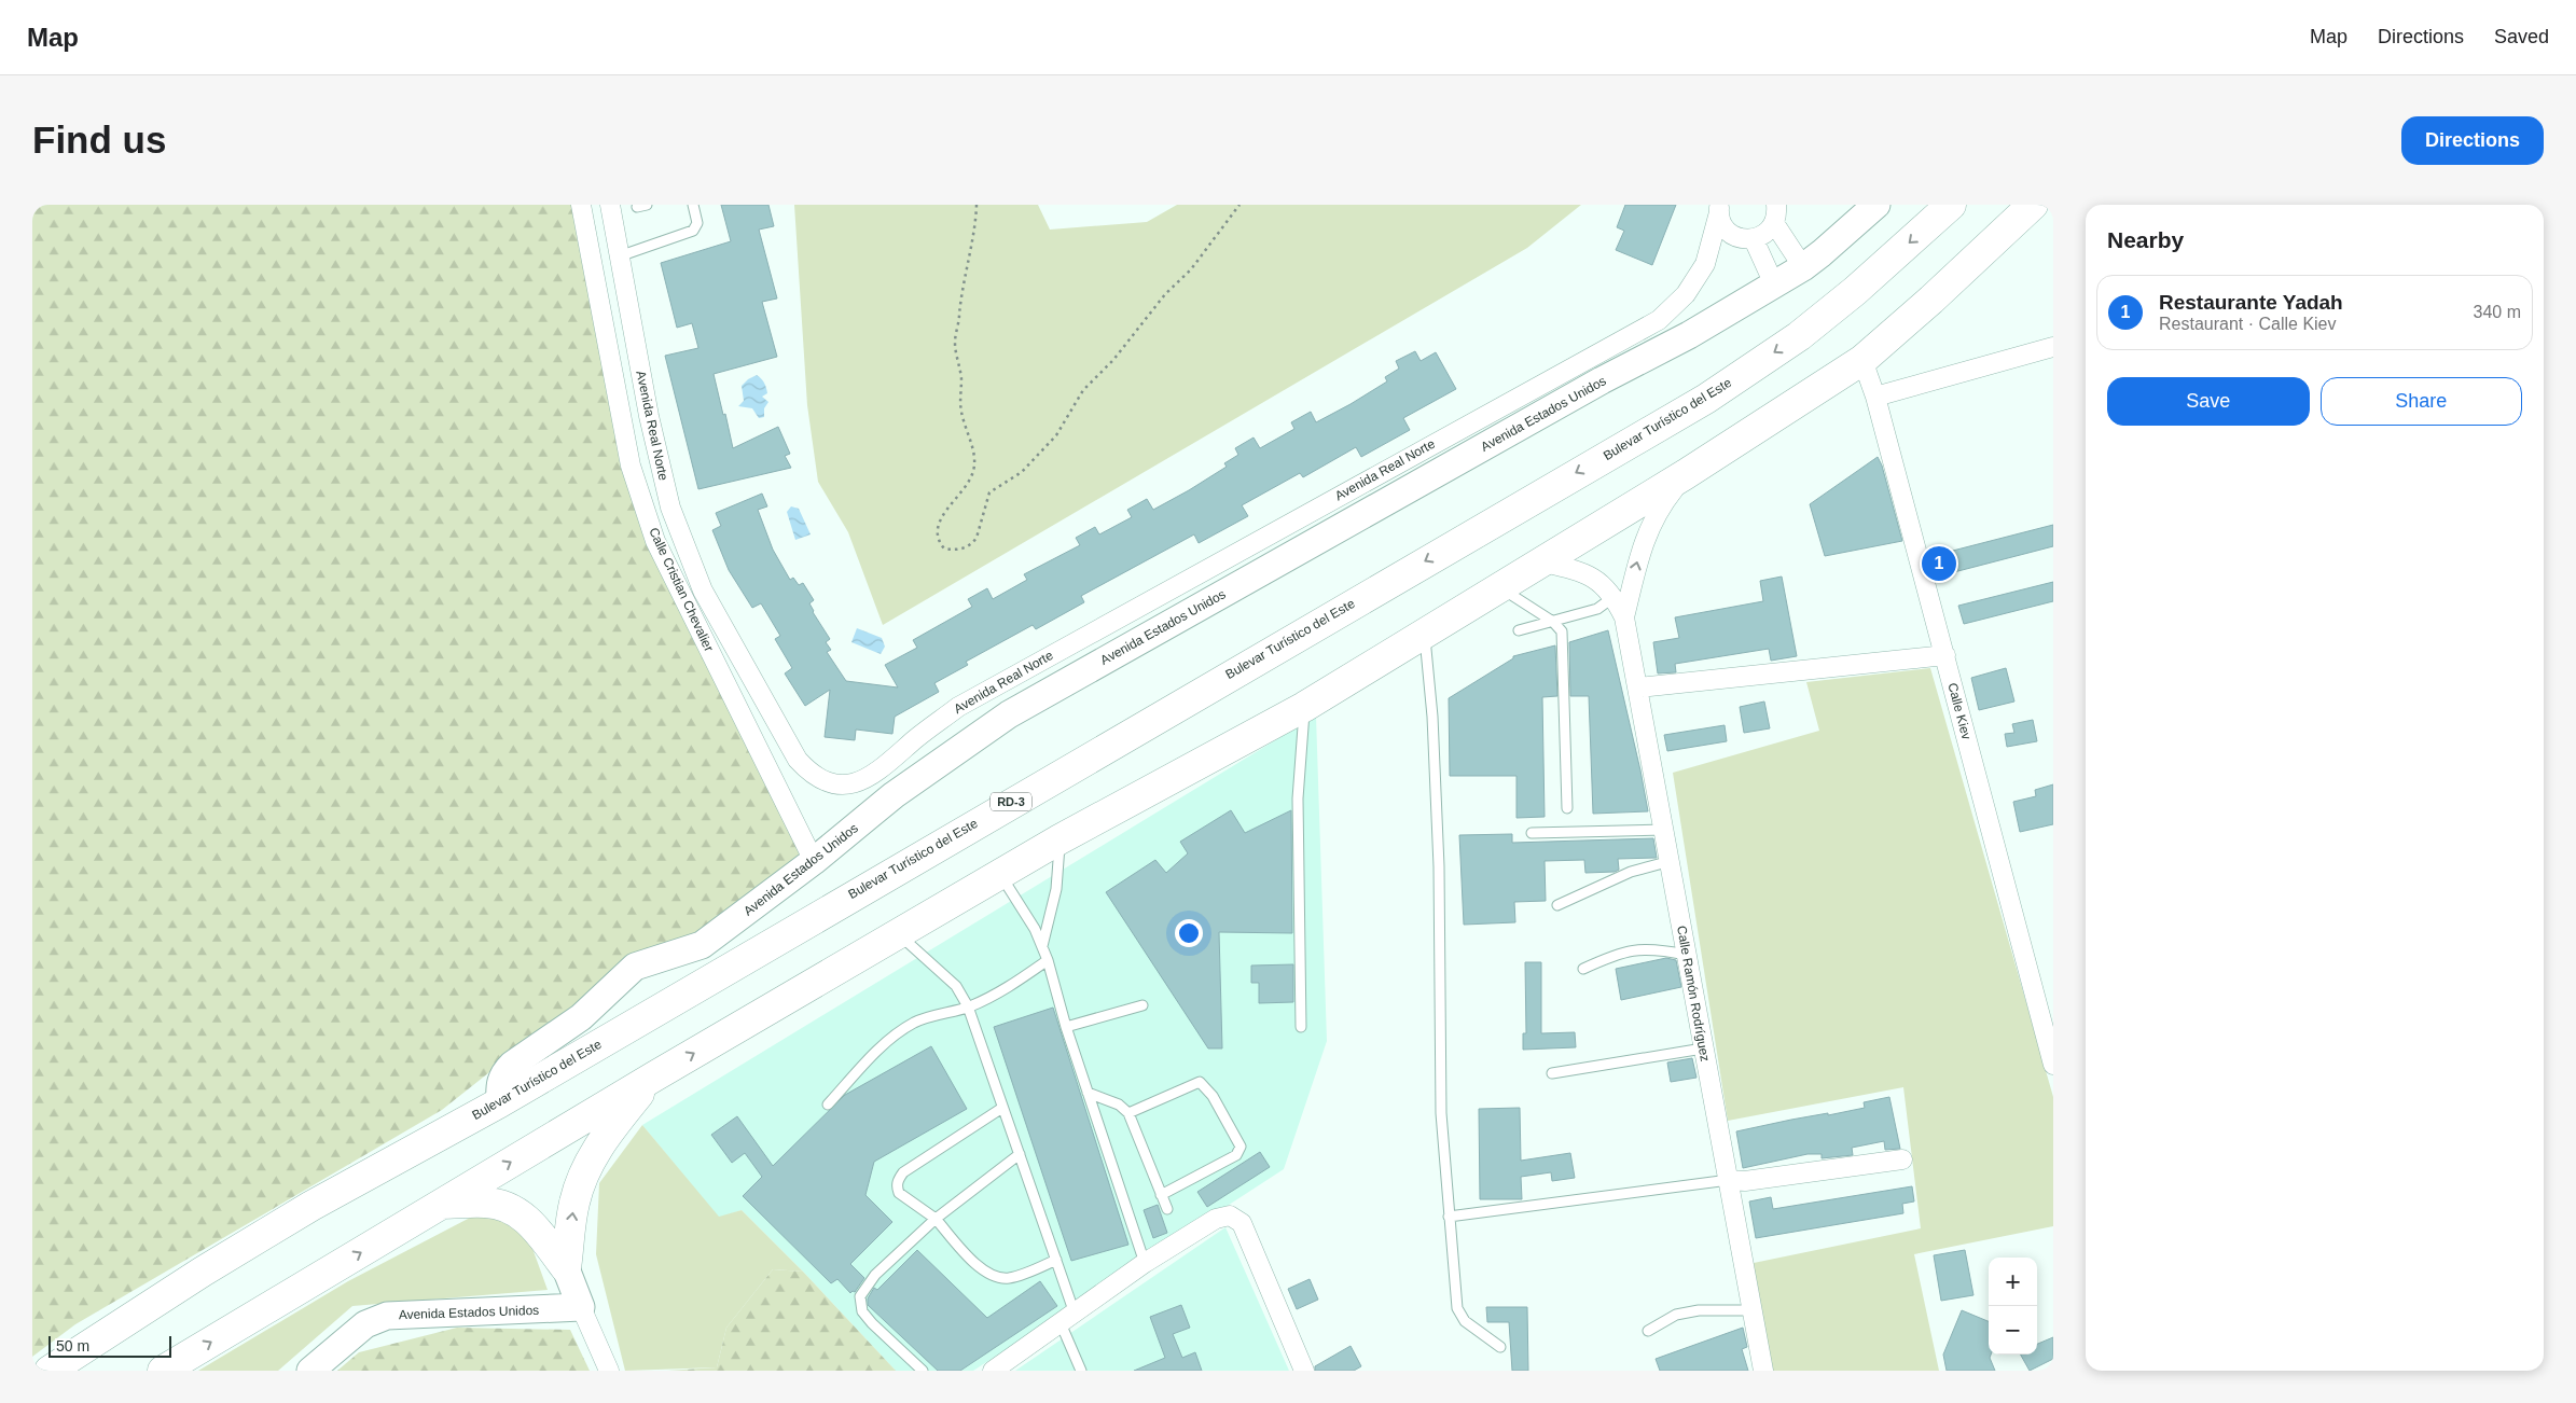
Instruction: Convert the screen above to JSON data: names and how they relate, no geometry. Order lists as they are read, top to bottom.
{
  "streets": {
    "highway": ["Bulevar Turístico del Este", "RD-3"],
    "street": [
      "Avenida Estados Unidos",
      "Avenida Real Norte",
      "Calle Cristian Chevalier",
      "Calle Kiev",
      "Calle Ramón Rodríguez"
    ]
  },
  "crossings": [
    ["Avenida Estados Unidos", "Bulevar Turístico del Este"],
    ["Avenida Estados Unidos", "Calle Cristian Chevalier"]
  ],
  "scale_bar": "50 m",
  "page": {
    "header": "Map",
    "nav": ["Map", "Directions", "Saved"],
    "buttons": [
      "Directions",
      ["Save", "Share"]
    ],
    "title": "Find us",
    "heading": "Nearby",
    "list": [
      {
        "mark": "1",
        "name": "Restaurante Yadah",
        "note": "Restaurant · Calle Kiev",
        "value": "340 m"
      }
    ],
    "pins": "1",
    "map_buttons": ["+", "−"],
    "scale": "50 m"
  }
}
